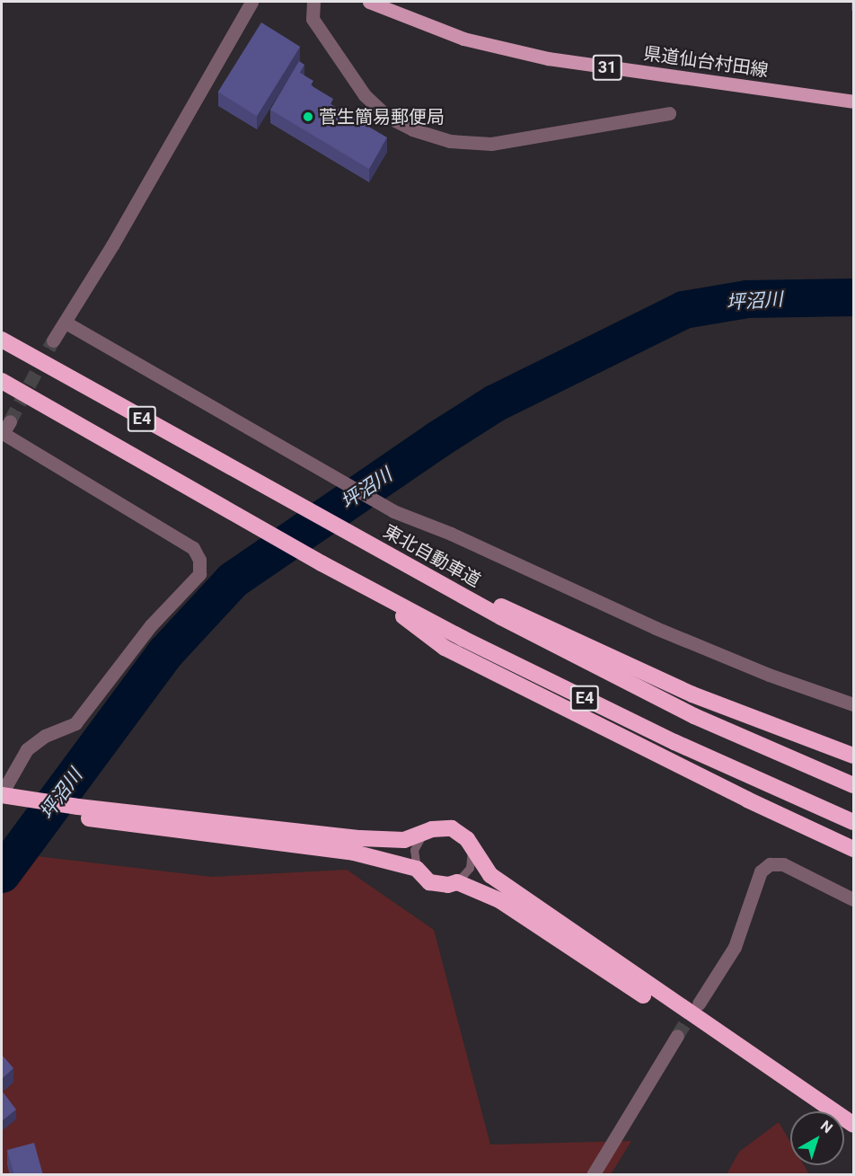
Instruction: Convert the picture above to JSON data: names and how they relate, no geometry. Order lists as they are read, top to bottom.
{
  "streets": {
    "highway": ["E4", "東北自動車道"],
    "main road": ["県道仙台村田線", "31"]
  },
  "water": ["坪沼川"],
  "places": ["菅生簡易郵便局"],
  "north": "top right"
}
